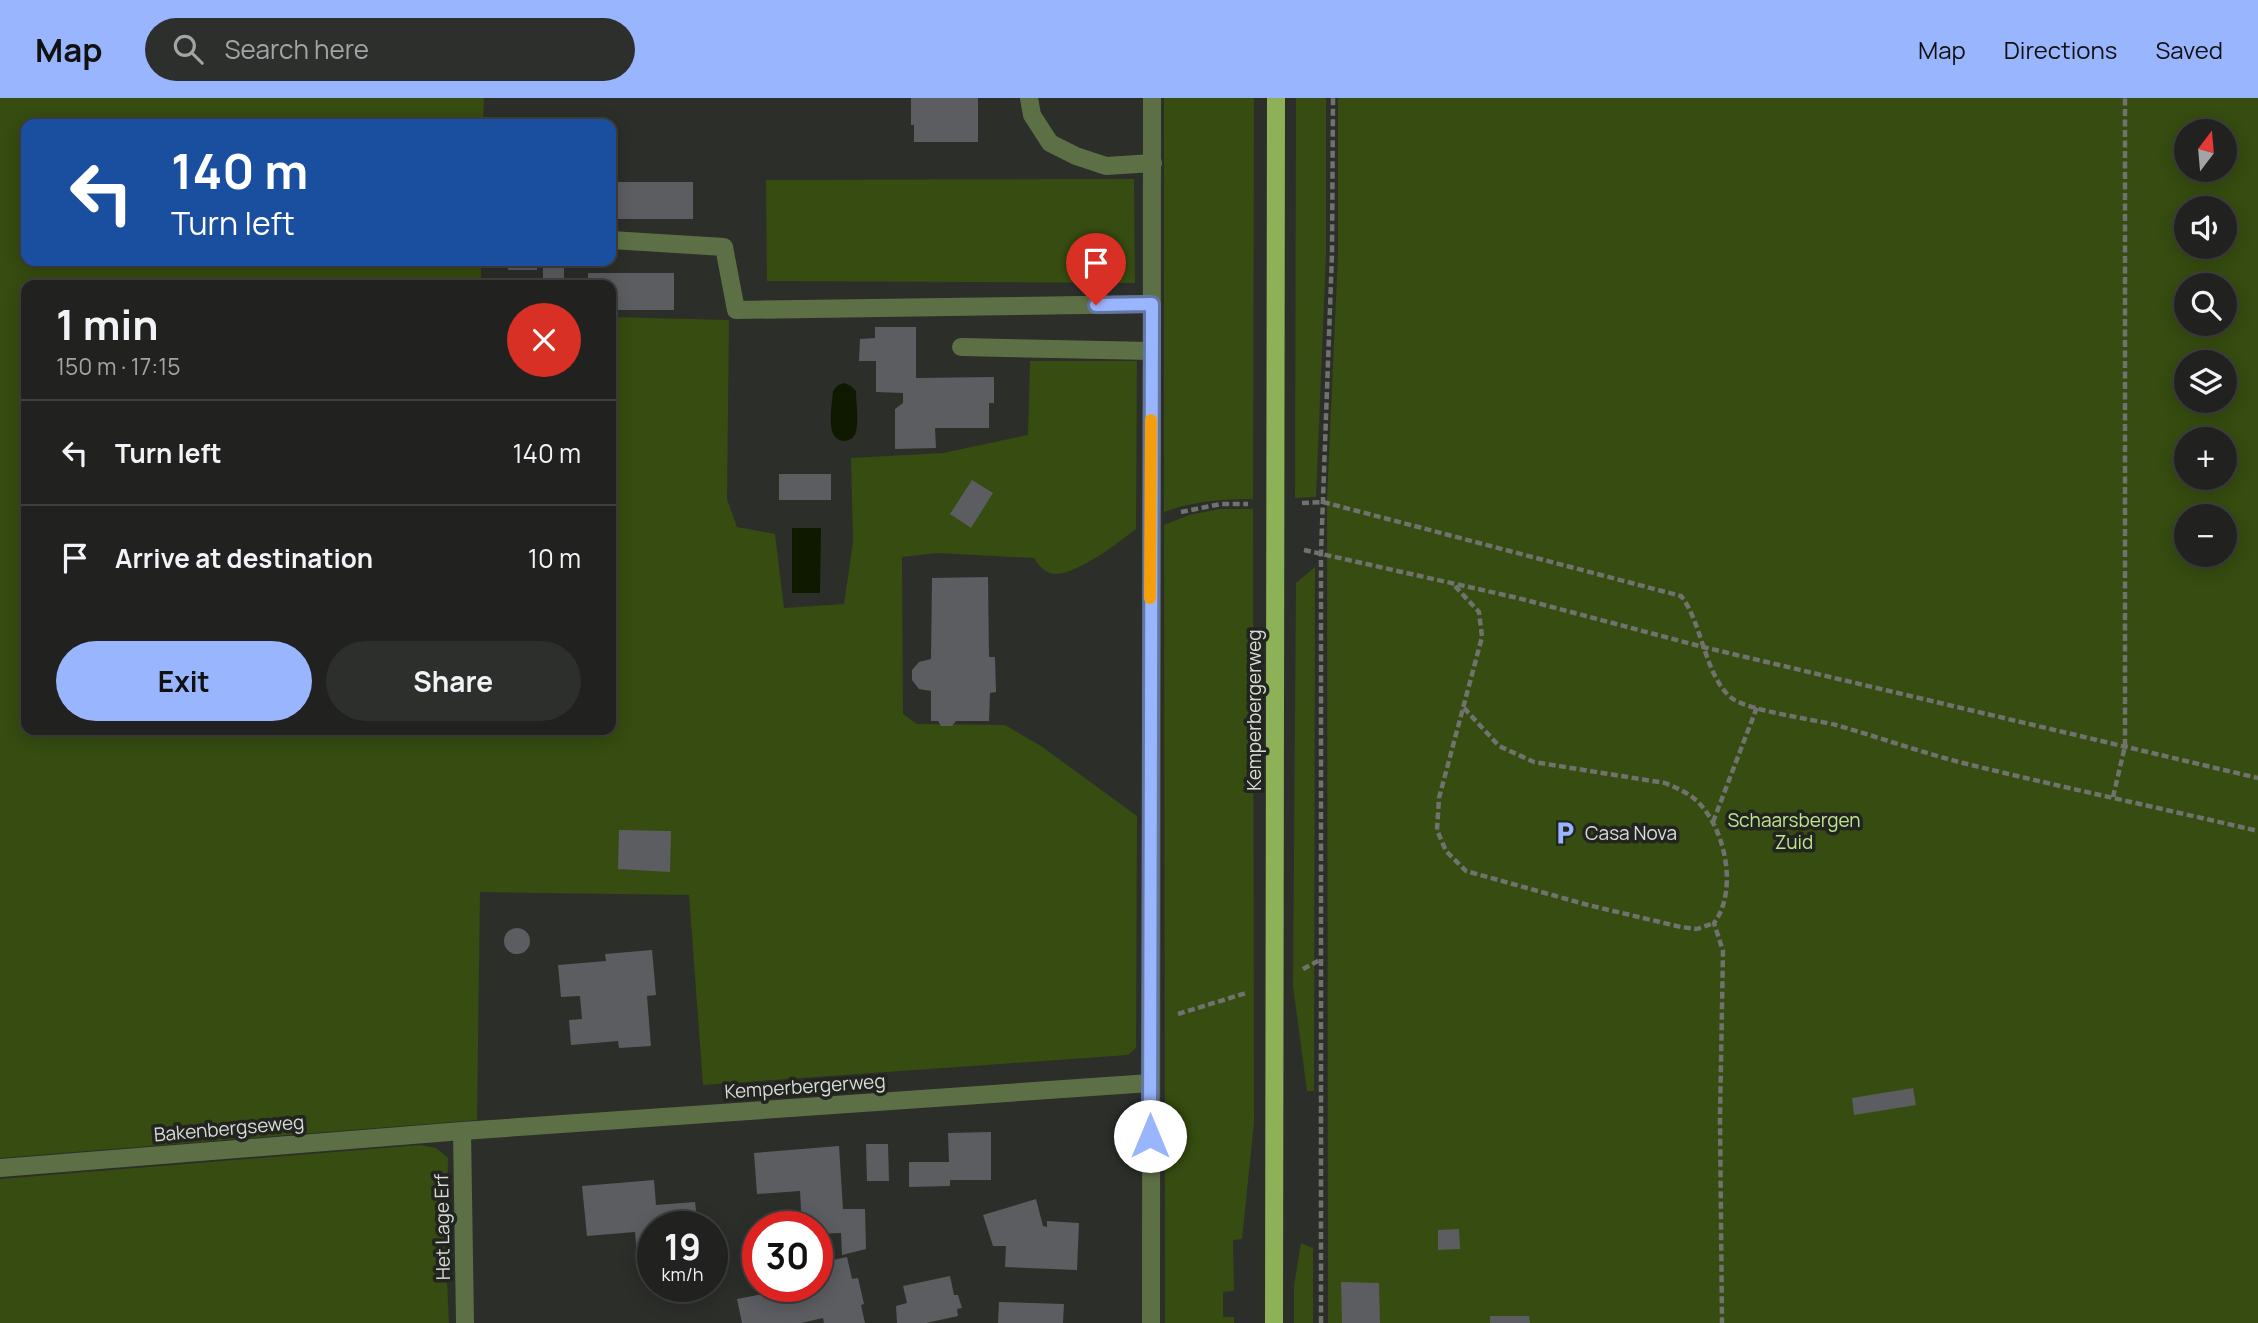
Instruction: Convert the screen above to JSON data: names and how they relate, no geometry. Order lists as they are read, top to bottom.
{
  "streets": {
    "main road": ["Kemperbergerweg"],
    "street": ["Bakenbergseweg", "Het Lage Erf"]
  },
  "crossings": [
    ["Kemperbergerweg", "Bakenbergseweg"],
    ["Kemperbergerweg", "Het Lage Erf"],
    ["Bakenbergseweg", "Het Lage Erf"]
  ],
  "parks": ["Schaarsbergen Zuid"],
  "places": {
    "parking": ["Casa Nova"]
  },
  "north": "top",
  "page": {
    "header": "Map",
    "search": "Search here",
    "nav": ["Map", "Directions", "Saved"],
    "map_buttons": ["+", "−"],
    "turn": ["140 m", "Turn left"],
    "heading": ["1 min", "150 m · 17:15"],
    "list": [
      {
        "name": "Turn left",
        "value": "140 m"
      },
      {
        "name": "Arrive at destination",
        "value": "10 m"
      }
    ],
    "buttons": ["Exit", "Share"],
    "speed": "19 km/h",
    "limit": "30"
  }
}
